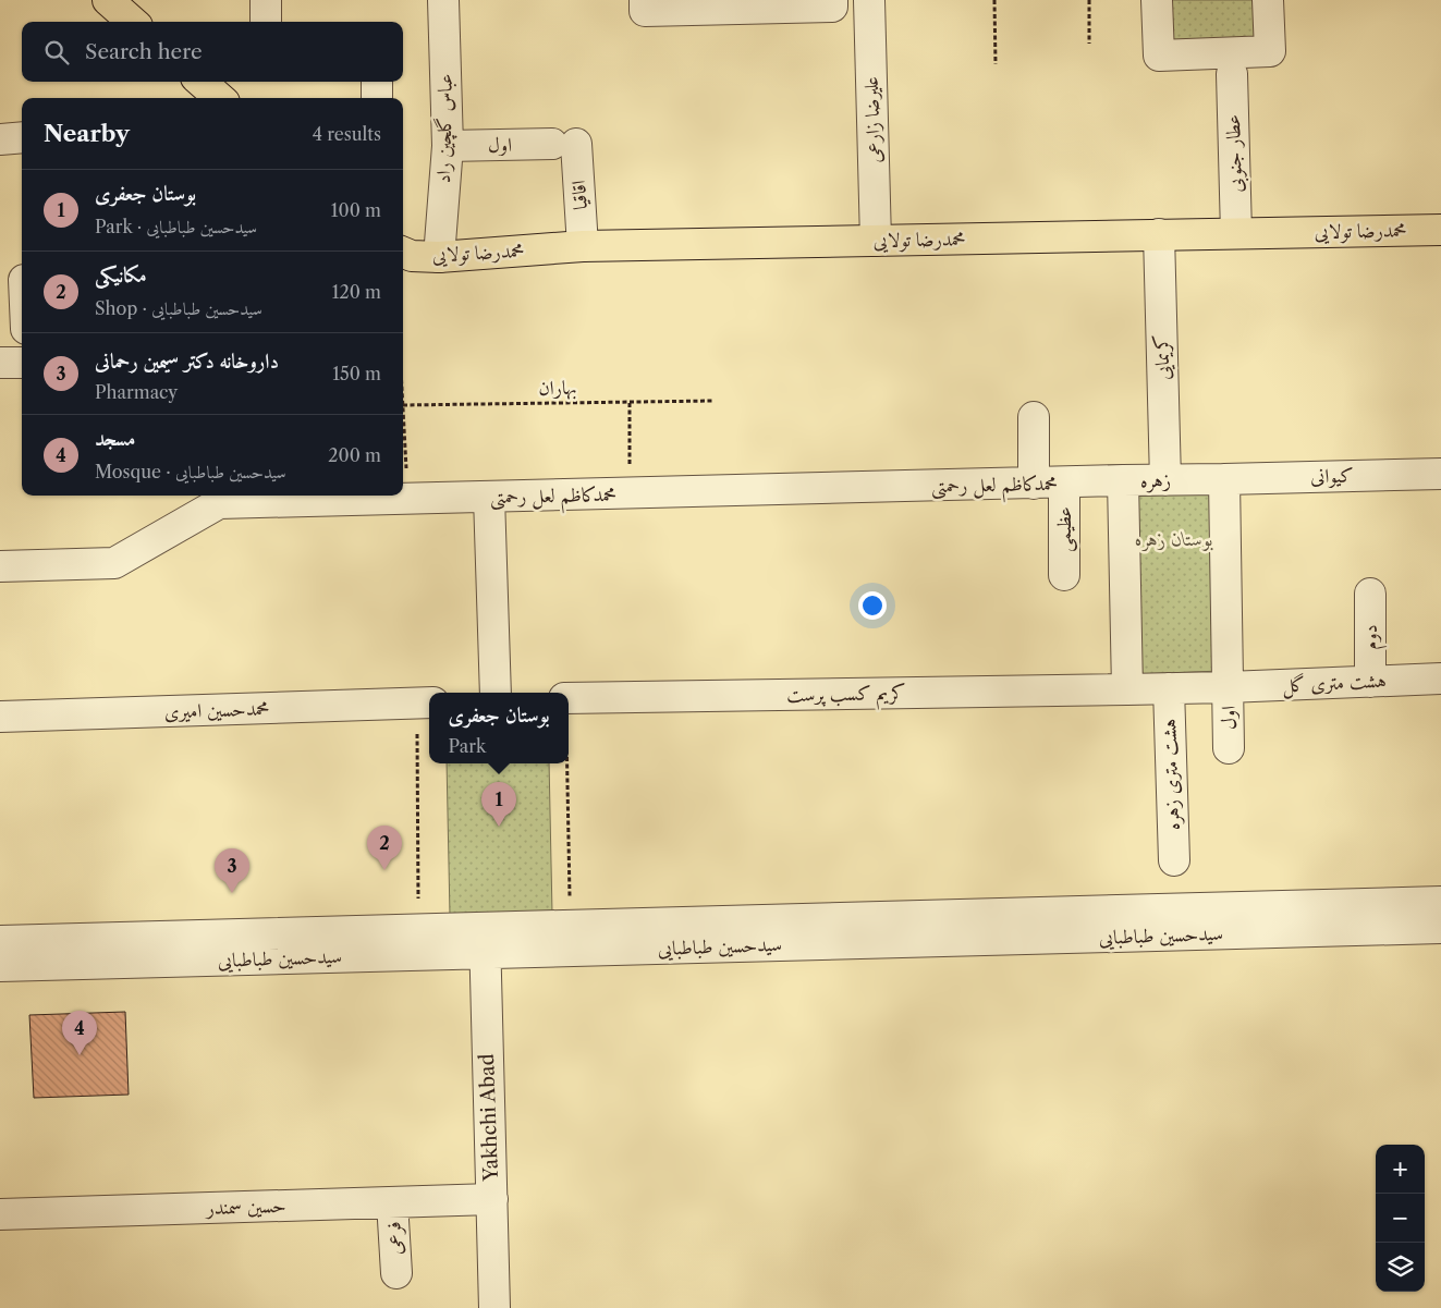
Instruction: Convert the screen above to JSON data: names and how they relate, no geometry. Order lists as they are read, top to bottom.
{
  "streets": {
    "main road": ["محمدرضا تولایی"],
    "street": [
      "علیرضا زارعی",
      "عباس گلچین راد",
      "اول",
      "عطار جنوبی",
      "اقاقیا",
      "کریمایی",
      "کیوانی",
      "زهره",
      "محمدکاظم لعل رحمتی",
      "عظیمی",
      "دوم",
      "هشت متری گل",
      "کریم کسب پرست",
      "محمدحسین امیری",
      "هشت متری زهره",
      "سیدحسین طباطبایی",
      "Yakhchi Abad",
      "حسین سمندر",
      "فرعی"
    ],
    "path": ["بهاران"]
  },
  "crossings": [
    ["علیرضا زارعی", "محمدرضا تولایی"],
    ["عباس گلچین راد", "اول"],
    ["عباس گلچین راد", "محمدرضا تولایی"],
    ["اول", "اقاقیا"],
    ["اول", "هشت متری گل"],
    ["عطار جنوبی", "محمدرضا تولایی"],
    ["اقاقیا", "محمدرضا تولایی"],
    ["محمدرضا تولایی", "کریمایی"],
    ["کریمایی", "زهره"],
    ["کیوانی", "زهره"],
    ["زهره", "محمدکاظم لعل رحمتی"],
    ["زهره", "کریم کسب پرست"],
    ["محمدکاظم لعل رحمتی", "عظیمی"],
    ["دوم", "هشت متری گل"],
    ["سیدحسین طباطبایی", "Yakhchi Abad"],
    ["Yakhchi Abad", "حسین سمندر"],
    ["حسین سمندر", "فرعی"]
  ],
  "parks": ["بوستان زهره"],
  "page": {
    "search": "Search here",
    "heading": ["Nearby", "4 results"],
    "list": [
      {
        "mark": "1",
        "name": "بوستان جعفری",
        "note": "Park · سیدحسین طباطبایی",
        "value": "100 m"
      },
      {
        "mark": "2",
        "name": "مکانیکی",
        "note": "Shop · سیدحسین طباطبایی",
        "value": "120 m"
      },
      {
        "mark": "3",
        "name": "داروخانه دکتر سیمین رحمانی",
        "note": "Pharmacy",
        "value": "150 m"
      },
      {
        "mark": "4",
        "name": "مسجد",
        "note": "Mosque · سیدحسین طباطبایی",
        "value": "200 m"
      }
    ],
    "popup": ["بوستان جعفری", "Park"],
    "pins": [
      "1",
      "2",
      "3",
      "4"
    ],
    "map_buttons": ["+", "−"]
  }
}
